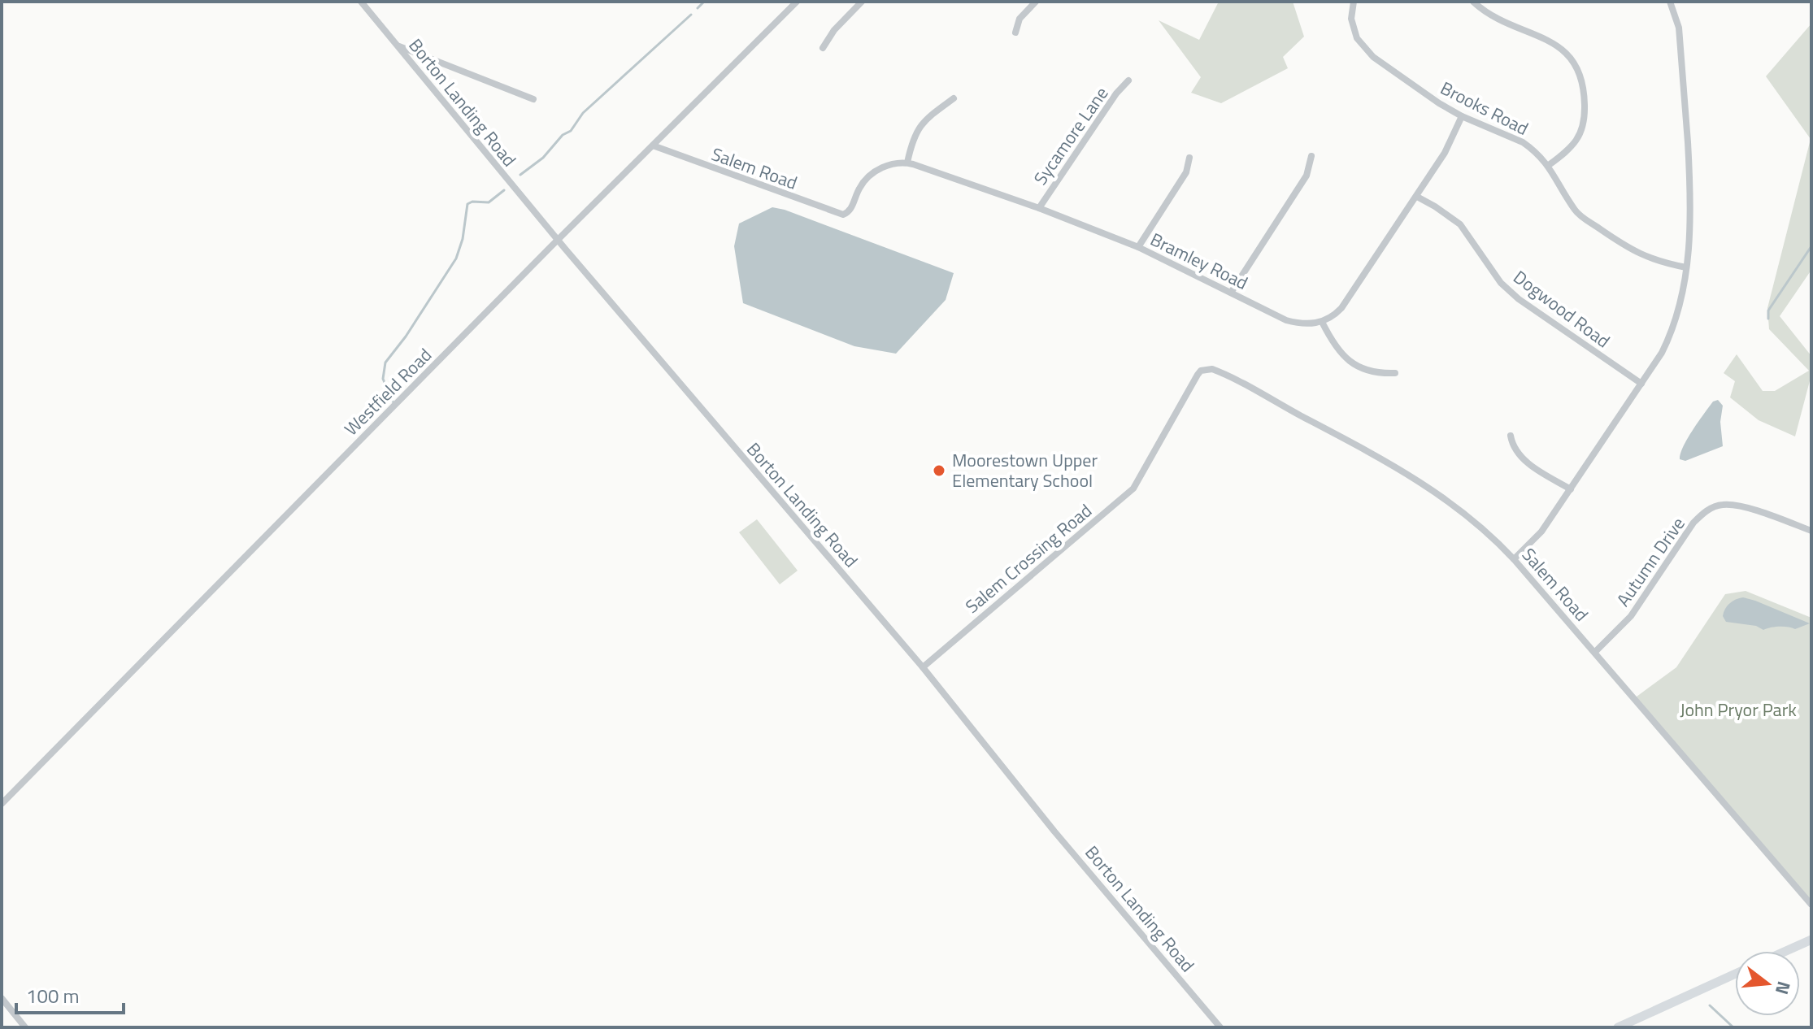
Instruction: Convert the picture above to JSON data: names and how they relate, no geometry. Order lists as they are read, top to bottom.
{
  "streets": {
    "street": [
      "Borton Landing Road",
      "Brooks Road",
      "Sycamore Lane",
      "Salem Road",
      "Bramley Road",
      "Dogwood Road",
      "Westfield Road",
      "Salem Crossing Road",
      "Autumn Drive"
    ]
  },
  "crossings": [
    ["Borton Landing Road", "Westfield Road"],
    ["Borton Landing Road", "Salem Crossing Road"],
    ["Sycamore Lane", "Bramley Road"],
    ["Salem Road", "Bramley Road"],
    ["Salem Road", "Westfield Road"],
    ["Salem Road", "Salem Crossing Road"],
    ["Salem Road", "Autumn Drive"]
  ],
  "parks": ["John Pryor Park"],
  "places": ["Moorestown Upper Elementary School"],
  "scale_bar": "100 m",
  "north": "right"
}
